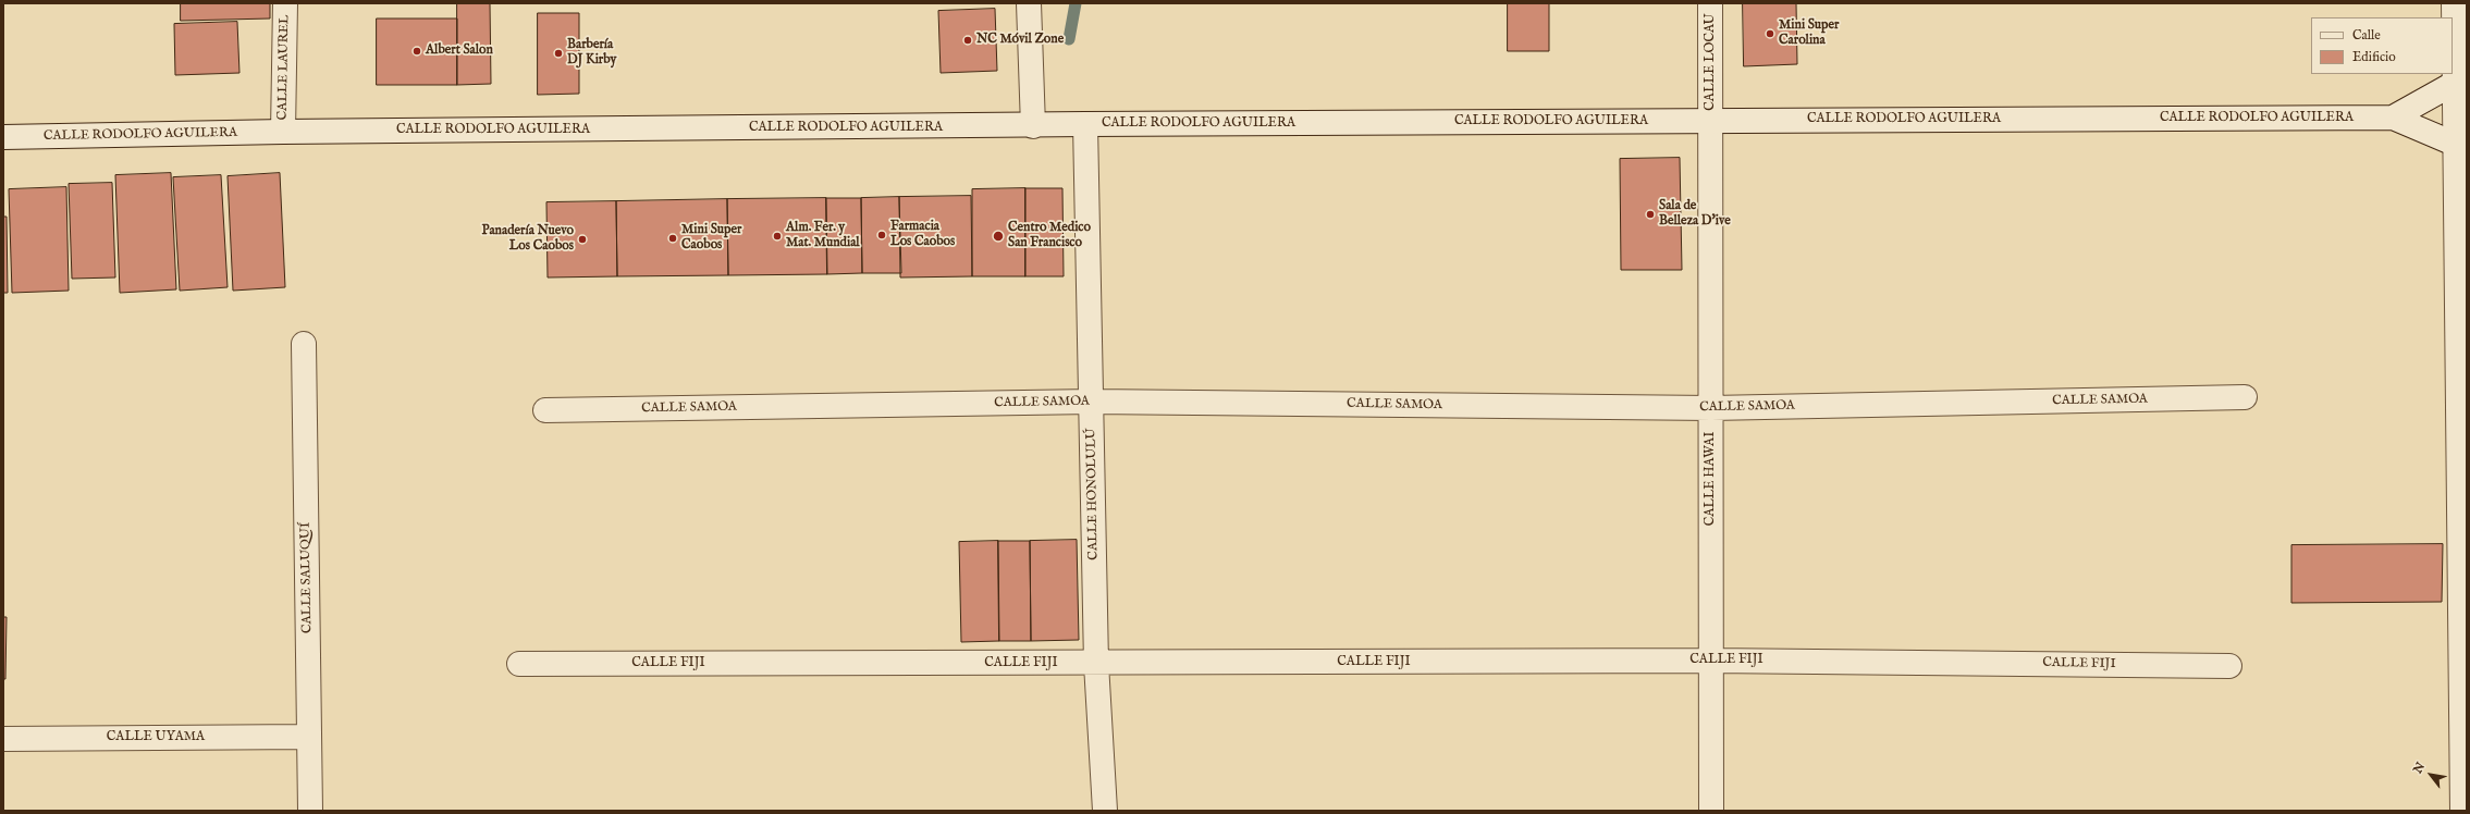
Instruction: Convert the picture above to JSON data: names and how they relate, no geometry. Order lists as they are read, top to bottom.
{
  "streets": {
    "street": [
      "CALLE LOCAU",
      "CALLE LAUREL",
      "CALLE RODOLFO AGUILERA",
      "CALLE SAMOA",
      "CALLE HAWAI",
      "CALLE HONOLULÚ",
      "CALLE SALUQUÍ",
      "CALLE FIJI",
      "CALLE UYAMA"
    ]
  },
  "crossings": [
    ["CALLE LOCAU", "CALLE RODOLFO AGUILERA"],
    ["CALLE LOCAU", "CALLE HAWAI"],
    ["CALLE LAUREL", "CALLE RODOLFO AGUILERA"],
    ["CALLE RODOLFO AGUILERA", "CALLE HAWAI"],
    ["CALLE RODOLFO AGUILERA", "CALLE HONOLULÚ"],
    ["CALLE SAMOA", "CALLE HAWAI"],
    ["CALLE SAMOA", "CALLE HONOLULÚ"],
    ["CALLE HAWAI", "CALLE FIJI"],
    ["CALLE HONOLULÚ", "CALLE FIJI"],
    ["CALLE SALUQUÍ", "CALLE UYAMA"]
  ],
  "places": [
    "Mini Super Carolina",
    "NC Móvil Zone",
    "Albert Salon",
    "Barbería DJ Kirby",
    "Sala de Belleza D'ive",
    "Farmacia Los Caobos",
    "Alm. Fer. y Mat. Mundial",
    "Centro Medico San Francisco",
    "Mini Super Caobos",
    "Panadería Nuevo Los Caobos"
  ],
  "legend": ["Calle", "Edificio"],
  "north": "top left"
}
